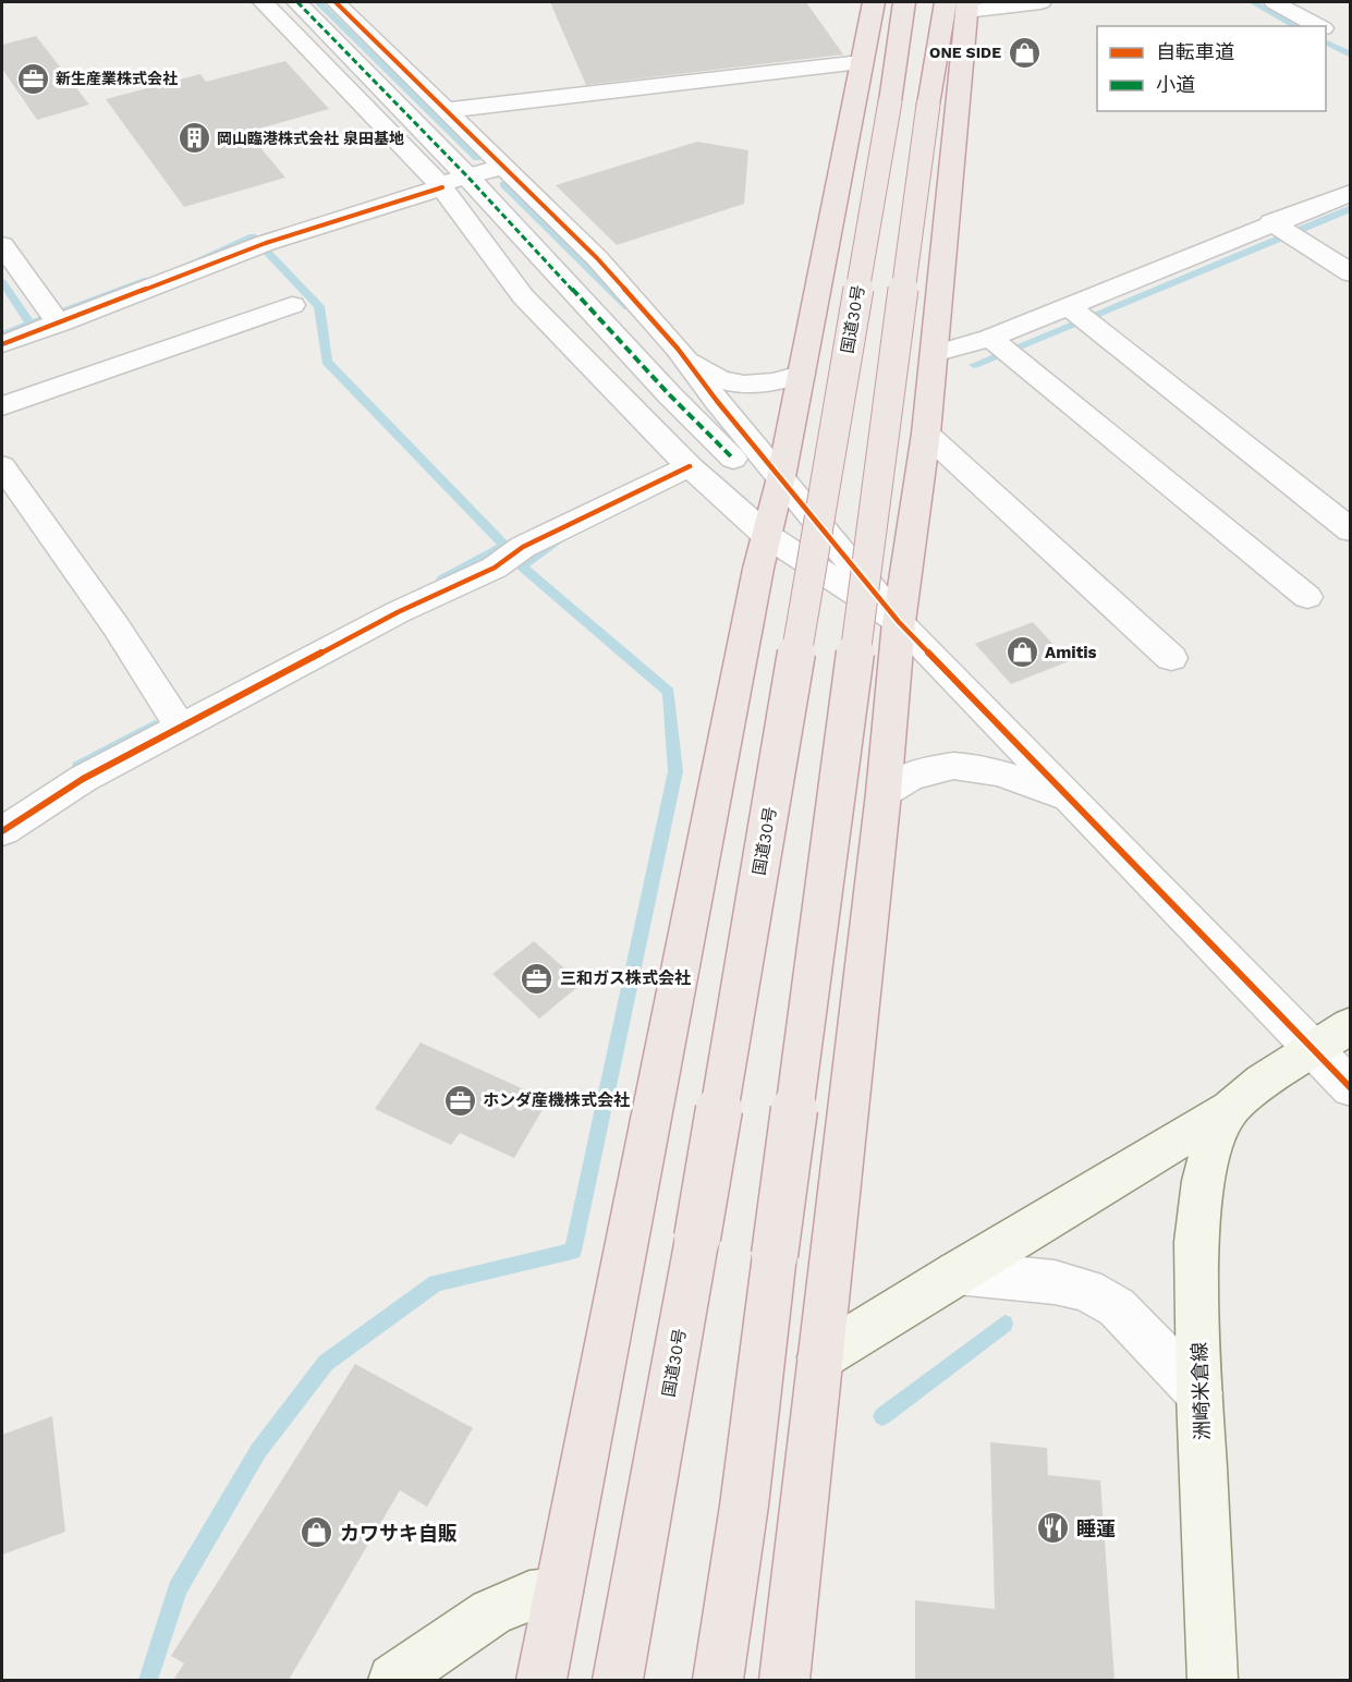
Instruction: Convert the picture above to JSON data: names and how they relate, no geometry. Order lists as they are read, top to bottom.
{
  "streets": {
    "highway": ["国道30号"],
    "main road": ["洲崎米倉線"]
  },
  "places": {
    "shop": ["ONE SIDE", "Amitis", "カワサキ自販"],
    "office": ["新生産業株式会社", "三和ガス株式会社", "ホンダ産機株式会社"],
    "building": ["岡山臨港株式会社 泉田基地"],
    "restaurant": ["睡蓮"]
  },
  "legend": ["自転車道", "小道"]
}
